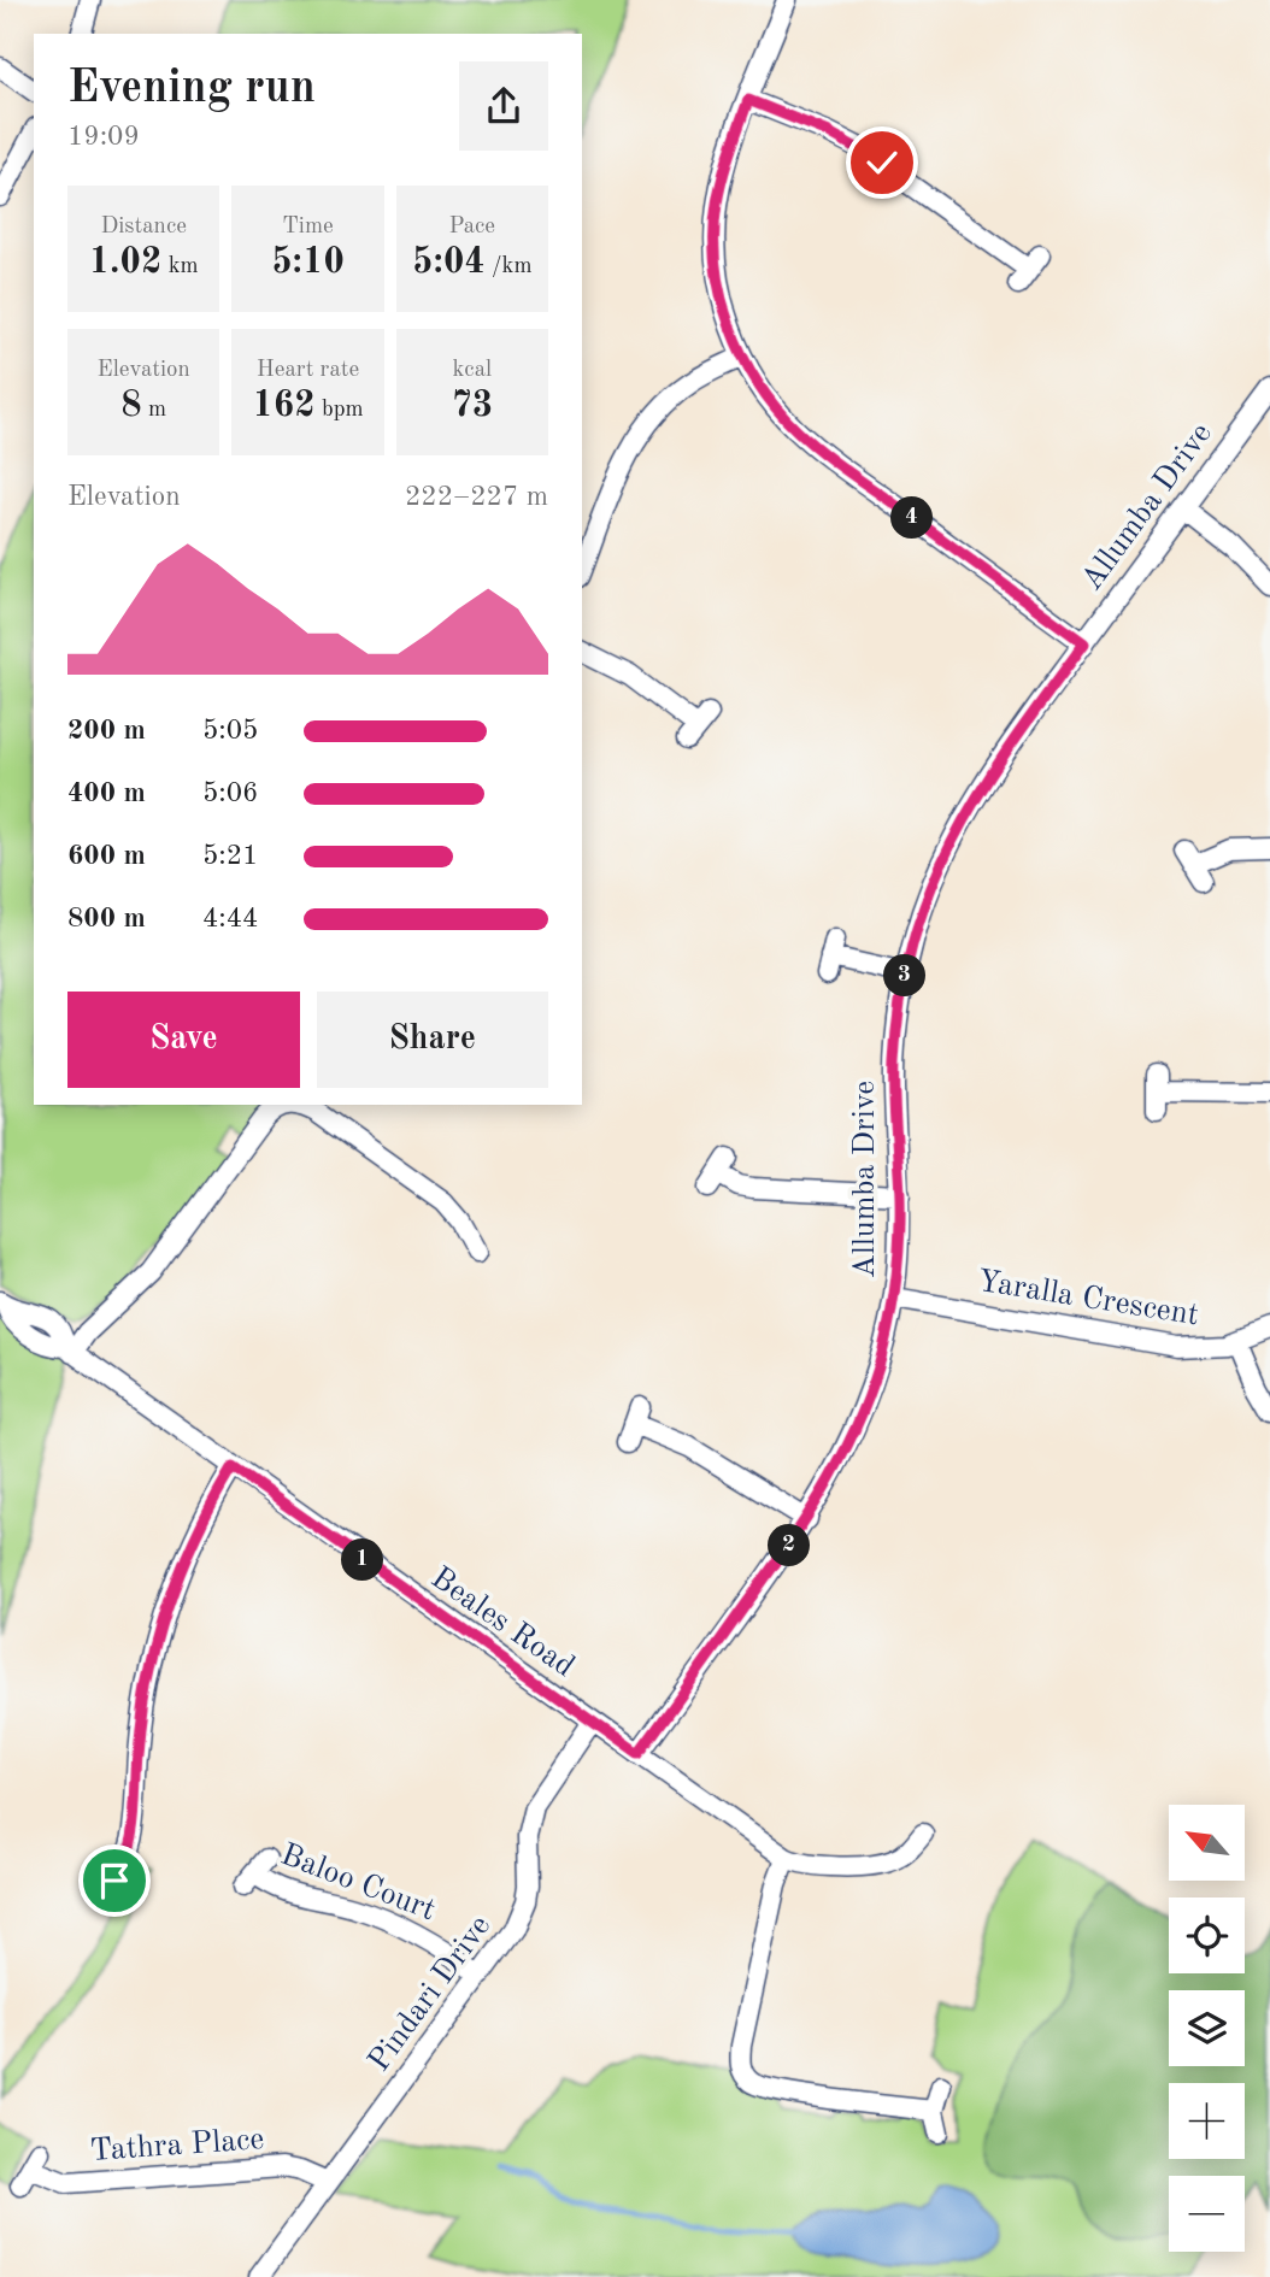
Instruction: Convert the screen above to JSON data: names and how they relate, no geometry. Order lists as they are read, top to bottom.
{
  "streets": {
    "street": [
      "Allumba Drive",
      "Yaralla Crescent",
      "Beales Road",
      "Baloo Court",
      "Pindari Drive",
      "Tathra Place"
    ]
  },
  "crossings": [
    ["Allumba Drive", "Yaralla Crescent"],
    ["Allumba Drive", "Beales Road"],
    ["Beales Road", "Pindari Drive"],
    ["Baloo Court", "Pindari Drive"],
    ["Pindari Drive", "Tathra Place"]
  ],
  "north": "top left",
  "page": {
    "heading": ["Evening run", "19:09"],
    "stats": [
      ["Distance", "1.02 km"],
      ["Time", "5:10"],
      ["Pace", "5:04 /km"],
      ["Elevation", "8 m"],
      ["Heart rate", "162 bpm"],
      ["kcal", "73"]
    ],
    "chart": ["Elevation", "222–227 m"],
    "pins": [
      "4",
      "3",
      "2",
      "1"
    ],
    "list": [
      {
        "name": "200 m",
        "note": "5:05"
      },
      {
        "name": "400 m",
        "note": "5:06"
      },
      {
        "name": "600 m",
        "note": "5:21"
      },
      {
        "name": "800 m",
        "note": "4:44"
      }
    ],
    "buttons": ["Save", "Share"],
    "map_buttons": ["+", "−"]
  }
}
